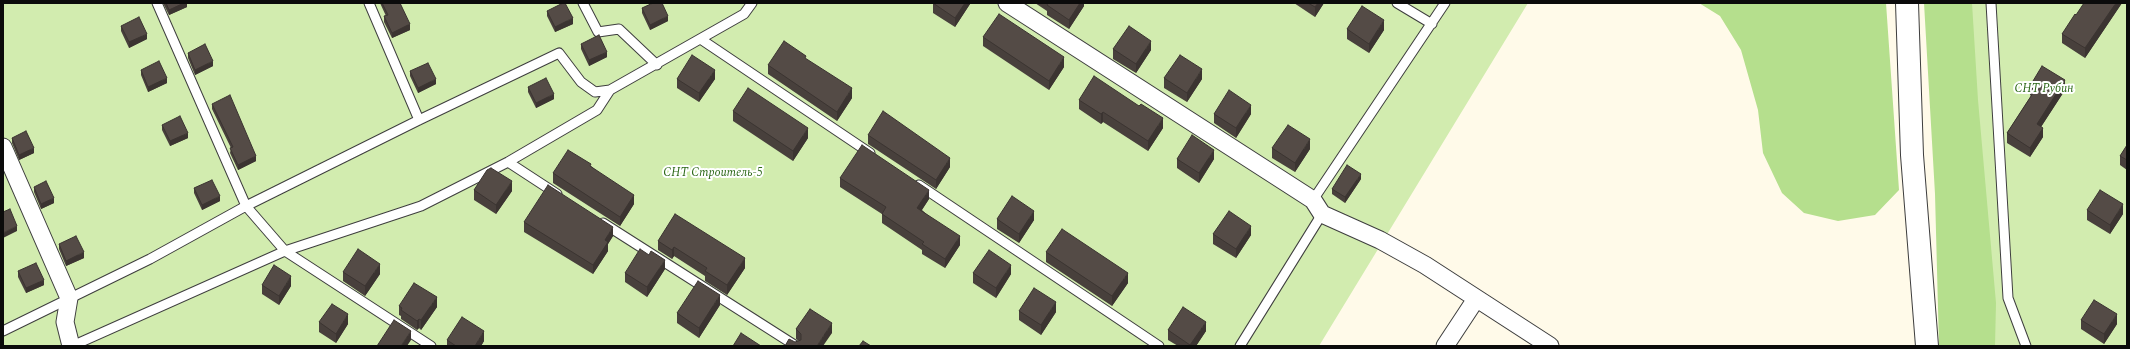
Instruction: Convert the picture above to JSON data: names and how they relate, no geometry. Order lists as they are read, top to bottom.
{
  "parks": ["СНТ Рубин", "СНТ Строитель-5"]
}
